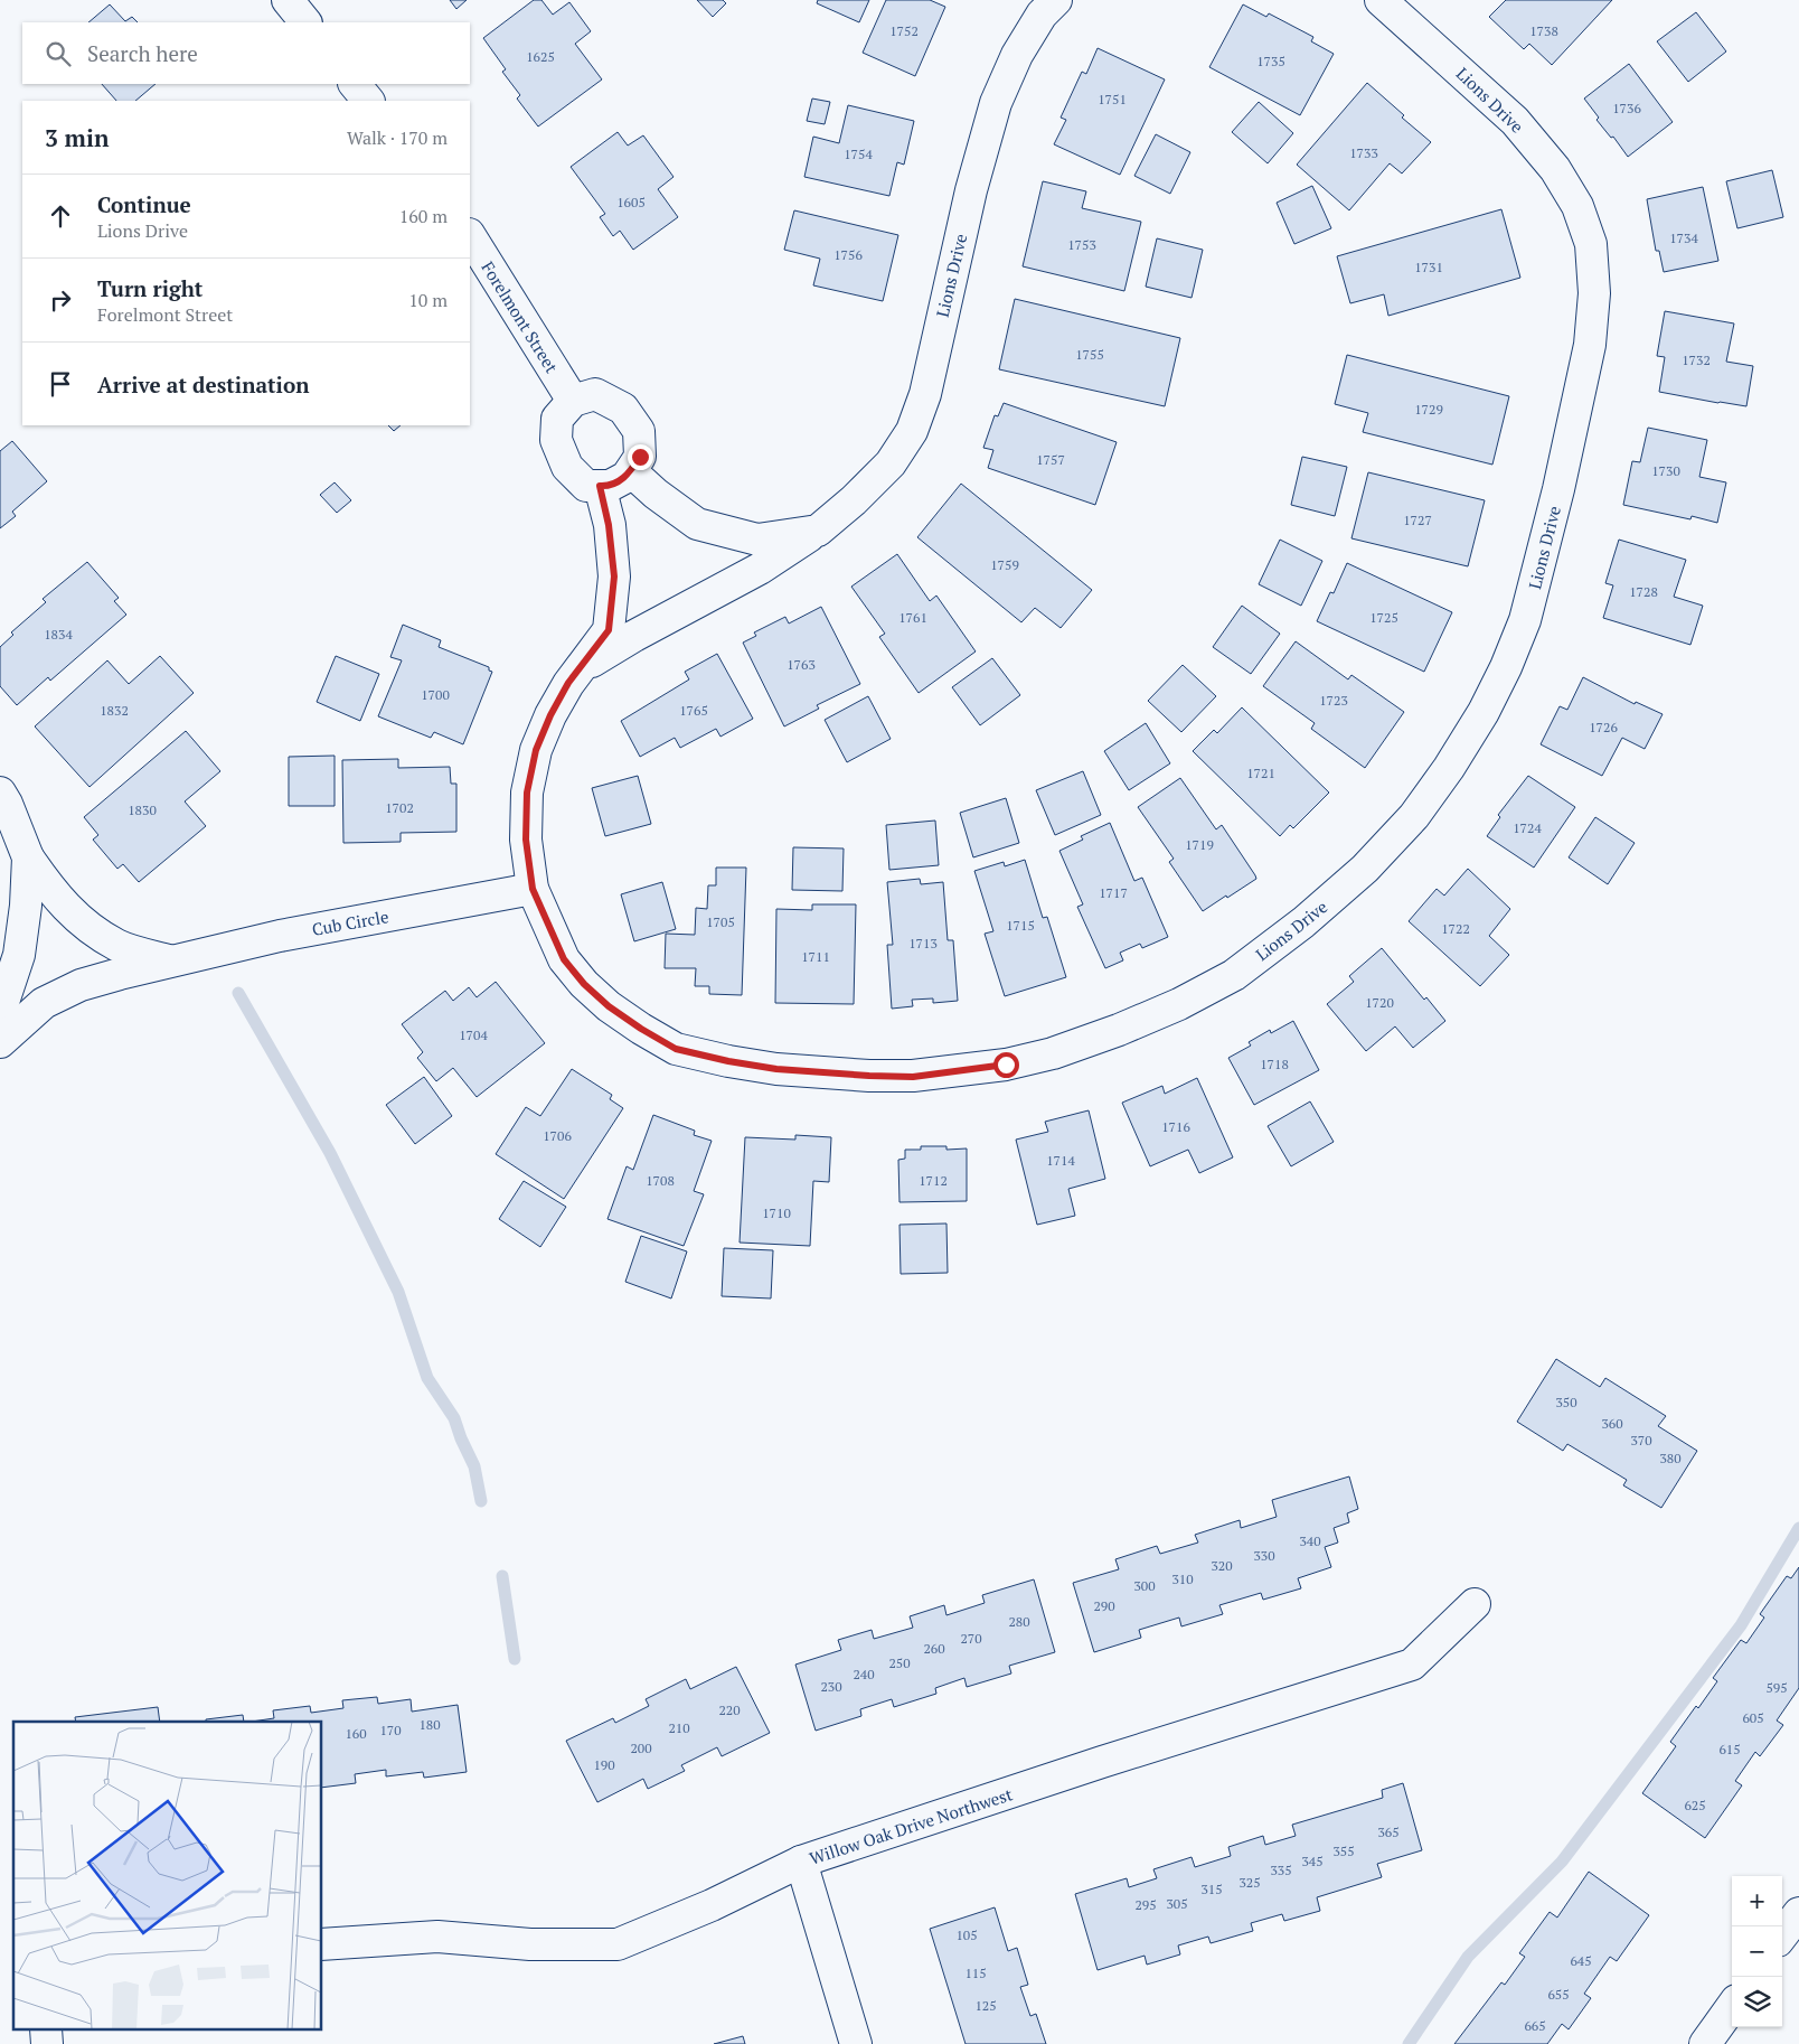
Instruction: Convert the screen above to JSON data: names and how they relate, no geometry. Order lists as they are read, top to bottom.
{
  "streets": {
    "street": [
      "Lions Drive",
      "Forelmont Street",
      "Cub Circle",
      "Willow Oak Drive Northwest"
    ]
  },
  "crossings": [
    ["Lions Drive", "Forelmont Street"],
    ["Lions Drive", "Cub Circle"]
  ],
  "house_numbers": [
    "1752",
    "1738",
    "1625",
    "1735",
    "1751",
    "1736",
    "1733",
    "1754",
    "1605",
    "1734",
    "1753",
    "1756",
    "1731",
    "1755",
    "1732",
    "1729",
    "1757",
    "1730",
    "1727",
    "1759",
    "1728",
    "1761",
    "1725",
    "1834",
    "1763",
    "1700",
    "1723",
    "1832",
    "1765",
    "1726",
    "1721",
    "1702",
    "1830",
    "1724",
    "1719",
    "1717",
    "1705",
    "1715",
    "1722",
    "1713",
    "1711",
    "1720",
    "1704",
    "1718",
    "1716",
    "1706",
    "1714",
    "1708",
    "1712",
    "1710",
    "350",
    "360",
    "370",
    "380",
    "340",
    "330",
    "320",
    "310",
    "300",
    "290",
    "280",
    "270",
    "260",
    "250",
    "240",
    "230",
    "595",
    "220",
    "605",
    "180",
    "210",
    "170",
    "160",
    "200",
    "615",
    "190",
    "625",
    "365",
    "355",
    "345",
    "335",
    "325",
    "315",
    "305",
    "295",
    "105",
    "645",
    "115",
    "655",
    "125",
    "665"
  ],
  "page": {
    "search": "Search here",
    "heading": ["3 min", "Walk · 170 m"],
    "list": [
      ["Continue", "Lions Drive", "160 m"],
      ["Turn right", "Forelmont Street", "10 m"],
      "Arrive at destination"
    ],
    "map_buttons": ["+", "−"]
  }
}
